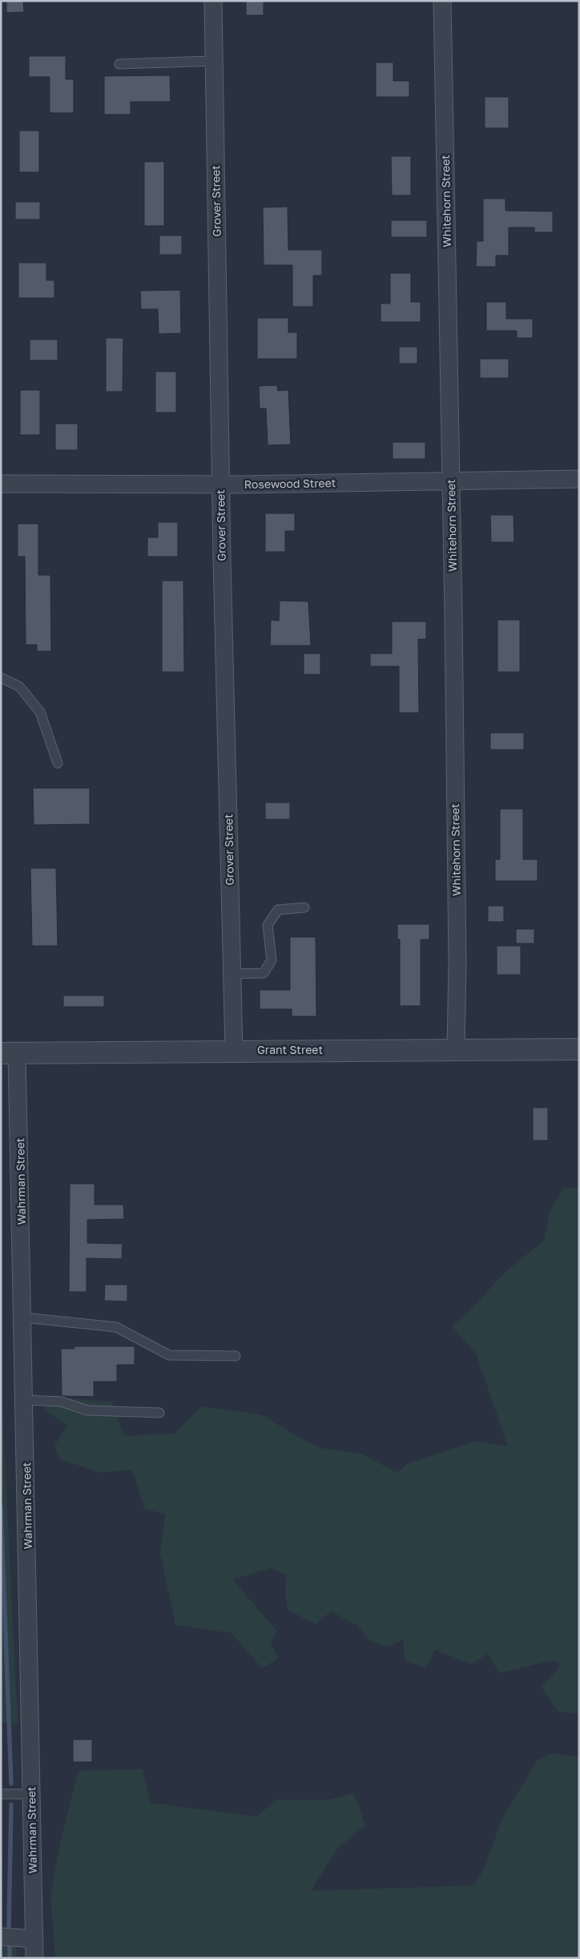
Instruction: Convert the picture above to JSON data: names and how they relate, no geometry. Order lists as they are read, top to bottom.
{
  "streets": {
    "street": [
      "Grover Street",
      "Whitehorn Street",
      "Rosewood Street",
      "Grant Street",
      "Wahrman Street"
    ]
  },
  "crossings": [
    ["Grover Street", "Rosewood Street"],
    ["Grover Street", "Grant Street"],
    ["Whitehorn Street", "Rosewood Street"],
    ["Whitehorn Street", "Grant Street"],
    ["Grant Street", "Wahrman Street"]
  ]
}
